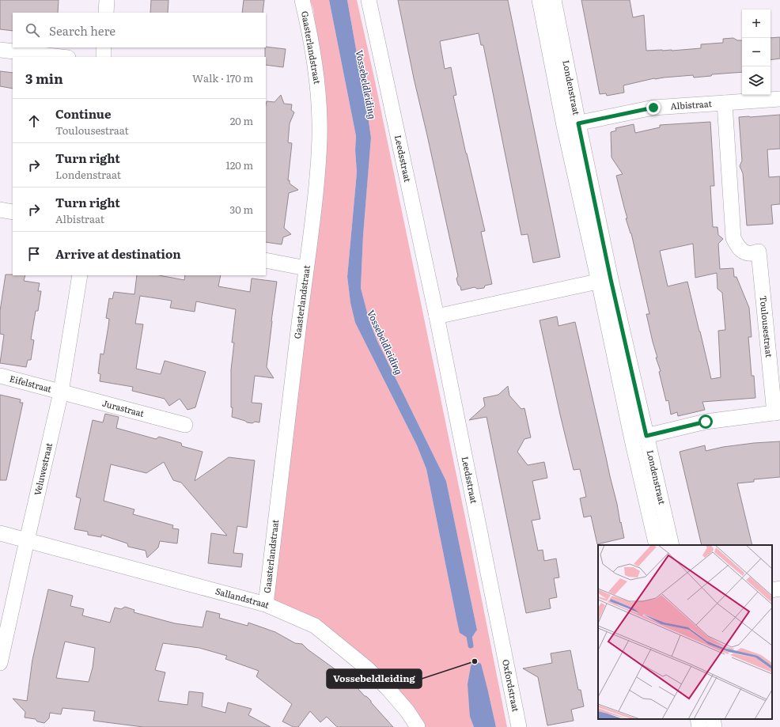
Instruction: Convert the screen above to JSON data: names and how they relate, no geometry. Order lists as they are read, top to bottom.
{
  "streets": {
    "street": [
      "Gaasterlandstraat",
      "Londenstraat",
      "Albistraat",
      "Leedsstraat",
      "Toulousestraat",
      "Eifelstraat",
      "Jurastraat",
      "Veluwestraat",
      "Sallandstraat",
      "Oxfordstraat"
    ]
  },
  "crossings": [
    ["Gaasterlandstraat", "Sallandstraat"],
    ["Londenstraat", "Albistraat"],
    ["Londenstraat", "Toulousestraat"],
    ["Albistraat", "Toulousestraat"],
    ["Leedsstraat", "Oxfordstraat"],
    ["Eifelstraat", "Jurastraat"],
    ["Eifelstraat", "Veluwestraat"],
    ["Jurastraat", "Veluwestraat"],
    ["Veluwestraat", "Sallandstraat"]
  ],
  "water": ["Vossebeldleiding"],
  "places": ["Vossebeldleiding"],
  "page": {
    "map_buttons": ["+", "−"],
    "search": "Search here",
    "heading": ["3 min", "Walk · 170 m"],
    "list": [
      ["Continue", "Toulousestraat", "20 m"],
      ["Turn right", "Londenstraat", "120 m"],
      ["Turn right", "Albistraat", "30 m"],
      "Arrive at destination"
    ]
  }
}
